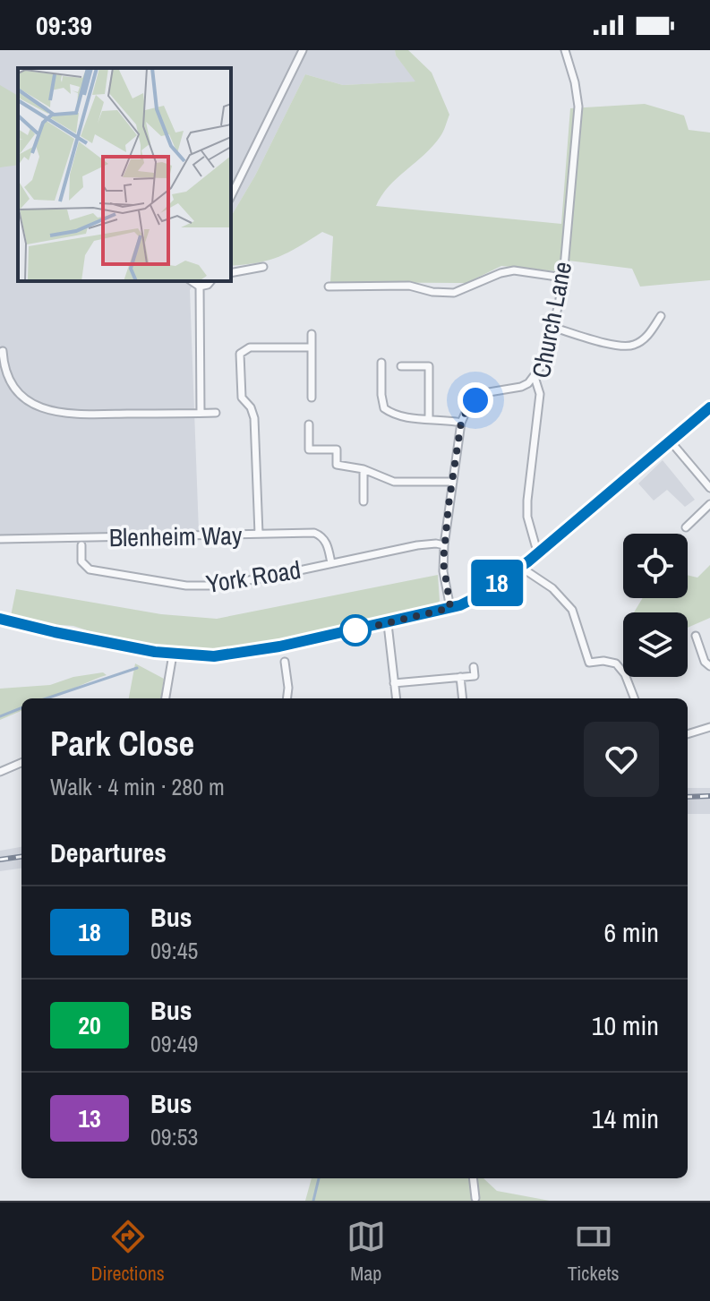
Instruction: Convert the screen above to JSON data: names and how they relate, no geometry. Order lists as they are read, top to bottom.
{
  "streets": {
    "street": ["Church Lane", "Blenheim Way", "York Road"]
  },
  "crossings": [
    ["Blenheim Way", "York Road"]
  ],
  "lines": ["bus line 18"],
  "page": {
    "status": "09:39",
    "on_map": "18",
    "heading": [
      ["Park Close", "Walk · 4 min · 280 m"],
      "Departures"
    ],
    "list": [
      {
        "mark": "18",
        "name": "Bus",
        "note": "09:45",
        "value": "6 min"
      },
      {
        "mark": "20",
        "name": "Bus",
        "note": "09:49",
        "value": "10 min"
      },
      {
        "mark": "13",
        "name": "Bus",
        "note": "09:53",
        "value": "14 min"
      }
    ],
    "tabs": ["Directions", "Map", "Tickets"]
  }
}
